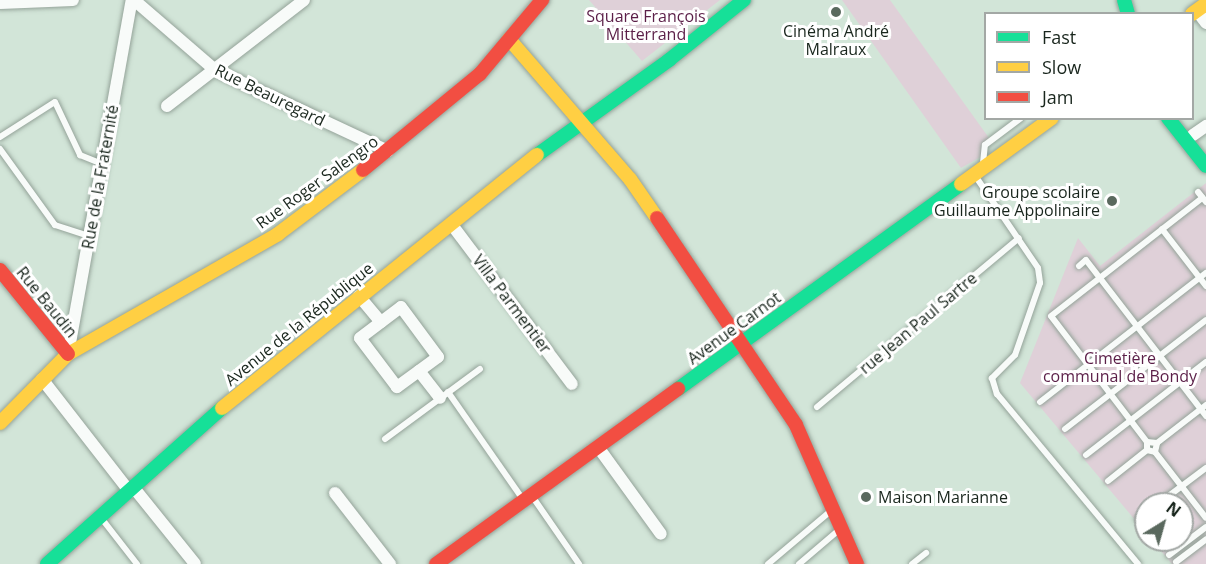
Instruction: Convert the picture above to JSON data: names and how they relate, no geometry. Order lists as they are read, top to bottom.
{
  "streets": {
    "street": [
      "Rue Beauregard",
      "Rue de la Fraternité",
      "Rue Roger Salengro",
      "Rue Baudin",
      "Villa Parmentier",
      "Avenue de la République",
      "Avenue Carnot"
    ],
    "lane": ["rue Jean Paul Sartre"]
  },
  "crossings": [
    ["Rue Beauregard", "Rue de la Fraternité"],
    ["Rue Beauregard", "Rue Roger Salengro"],
    ["Rue de la Fraternité", "Rue Roger Salengro"],
    ["Rue de la Fraternité", "Rue Baudin"],
    ["Rue Roger Salengro", "Rue Baudin"],
    ["Villa Parmentier", "Avenue de la République"]
  ],
  "parks": ["Square François Mitterrand", "Cimetière communal de Bondy"],
  "places": ["Cinéma André Malraux", "Groupe scolaire Guillaume Appolinaire", "Maison Marianne"],
  "legend": ["Fast", "Slow", "Jam"],
  "north": "top right"
}
